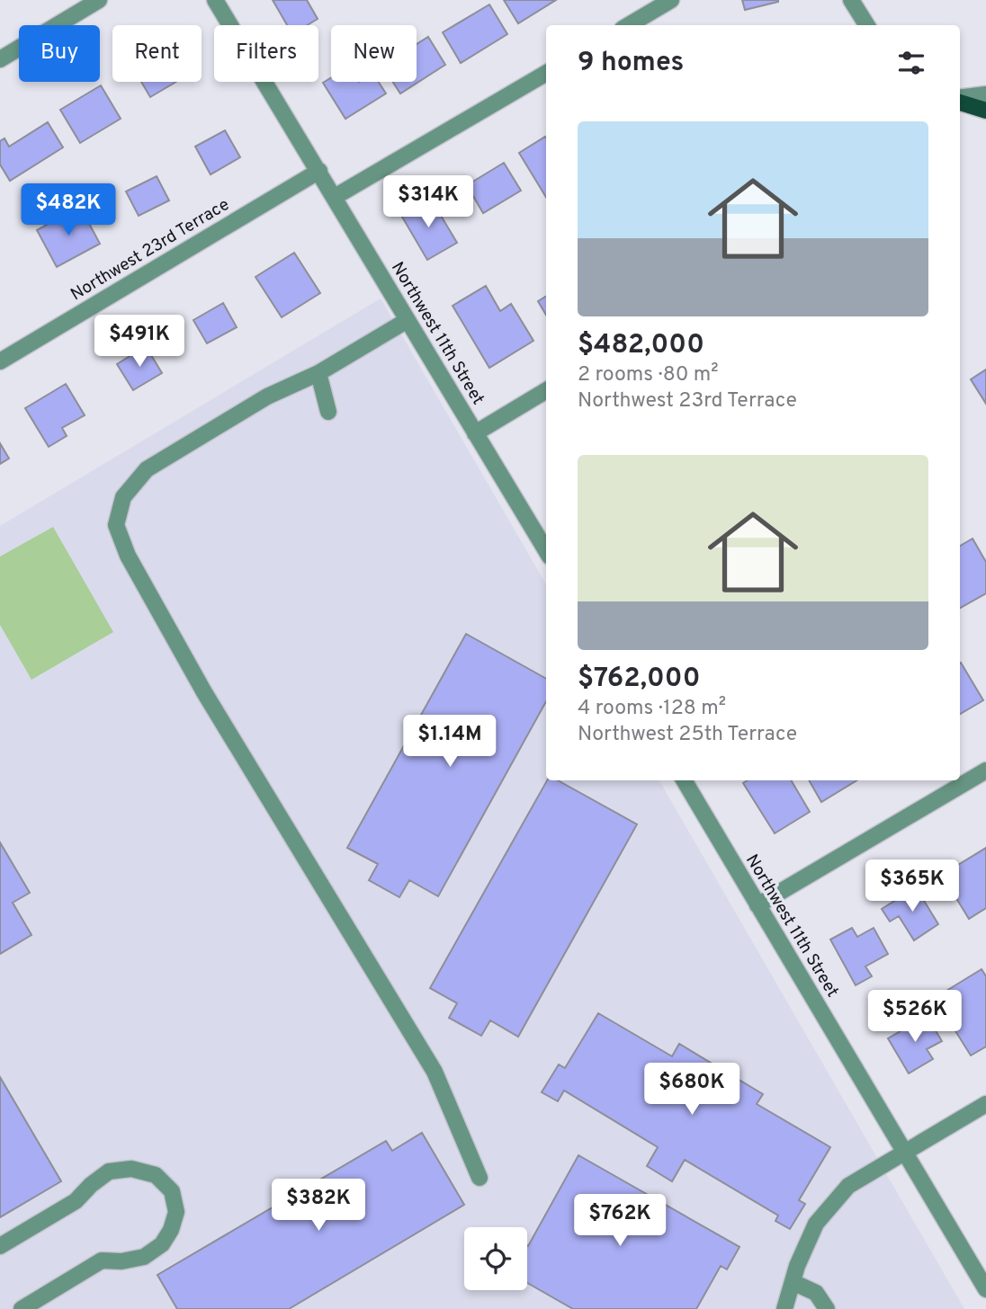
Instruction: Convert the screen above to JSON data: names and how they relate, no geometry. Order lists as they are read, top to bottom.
{
  "streets": {
    "street": ["Northwest 23rd Terrace", "Northwest 11th Street"]
  },
  "crossings": [
    ["Northwest 23rd Terrace", "Northwest 11th Street"]
  ],
  "page": {
    "chip": [
      "Buy",
      "Rent",
      "Filters",
      "New"
    ],
    "heading": "9 homes",
    "list": [
      {
        "name": "$482,000",
        "note": "2 rooms · 80 m² · Northwest 23rd Terrace"
      },
      {
        "name": "$762,000",
        "note": "4 rooms · 128 m² · Northwest 25th Terrace"
      }
    ],
    "price": [
      "$314K",
      "$482K",
      "$491K",
      "$1.14M",
      "$365K",
      "$526K",
      "$680K",
      "$382K",
      "$762K"
    ]
  }
}
